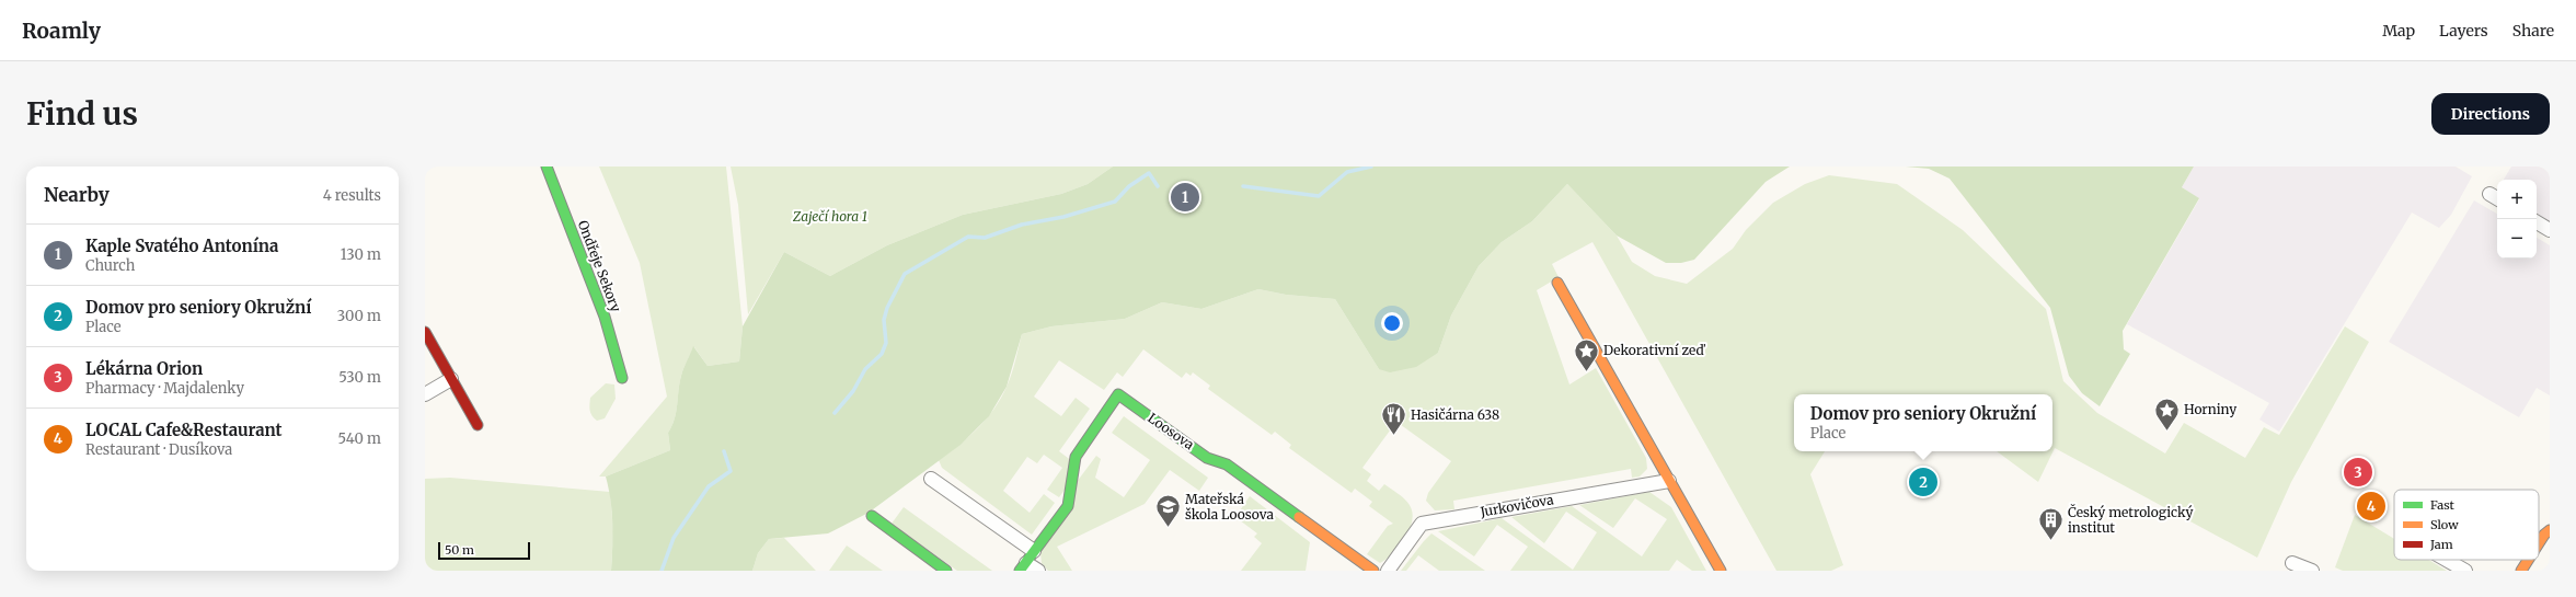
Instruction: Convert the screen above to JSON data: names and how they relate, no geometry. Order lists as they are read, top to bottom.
{
  "streets": {
    "street": ["Ondřeje Sekory", "Loosova", "Jurkovičova"]
  },
  "parks": ["Zaječí hora 1"],
  "places": {
    "place": ["Dekorativní zeď", "Horniny"],
    "restaurant": ["Hasičárna 638"],
    "school or university": ["Mateřská škola Loosova"],
    "building": ["Český metrologický institut"]
  },
  "legend": ["Fast", "Slow", "Jam"],
  "scale_bar": "50 m",
  "page": {
    "header": "Roamly",
    "nav": ["Map", "Layers", "Share"],
    "buttons": "Directions",
    "title": "Find us",
    "heading": ["Nearby", "4 results"],
    "map_buttons": ["+", "−"],
    "pins": [
      "1",
      "3",
      "2",
      "4"
    ],
    "list": [
      {
        "mark": "1",
        "name": "Kaple Svatého Antonína",
        "note": "Church",
        "value": "130 m"
      },
      {
        "mark": "2",
        "name": "Domov pro seniory Okružní",
        "note": "Place",
        "value": "300 m"
      },
      {
        "mark": "3",
        "name": "Lékárna Orion",
        "note": "Pharmacy · Majdalenky",
        "value": "530 m"
      },
      {
        "mark": "4",
        "name": "LOCAL Cafe&Restaurant",
        "note": "Restaurant · Dusíkova",
        "value": "540 m"
      }
    ],
    "popup": ["Domov pro seniory Okružní", "Place"],
    "scale": "50 m"
  }
}
